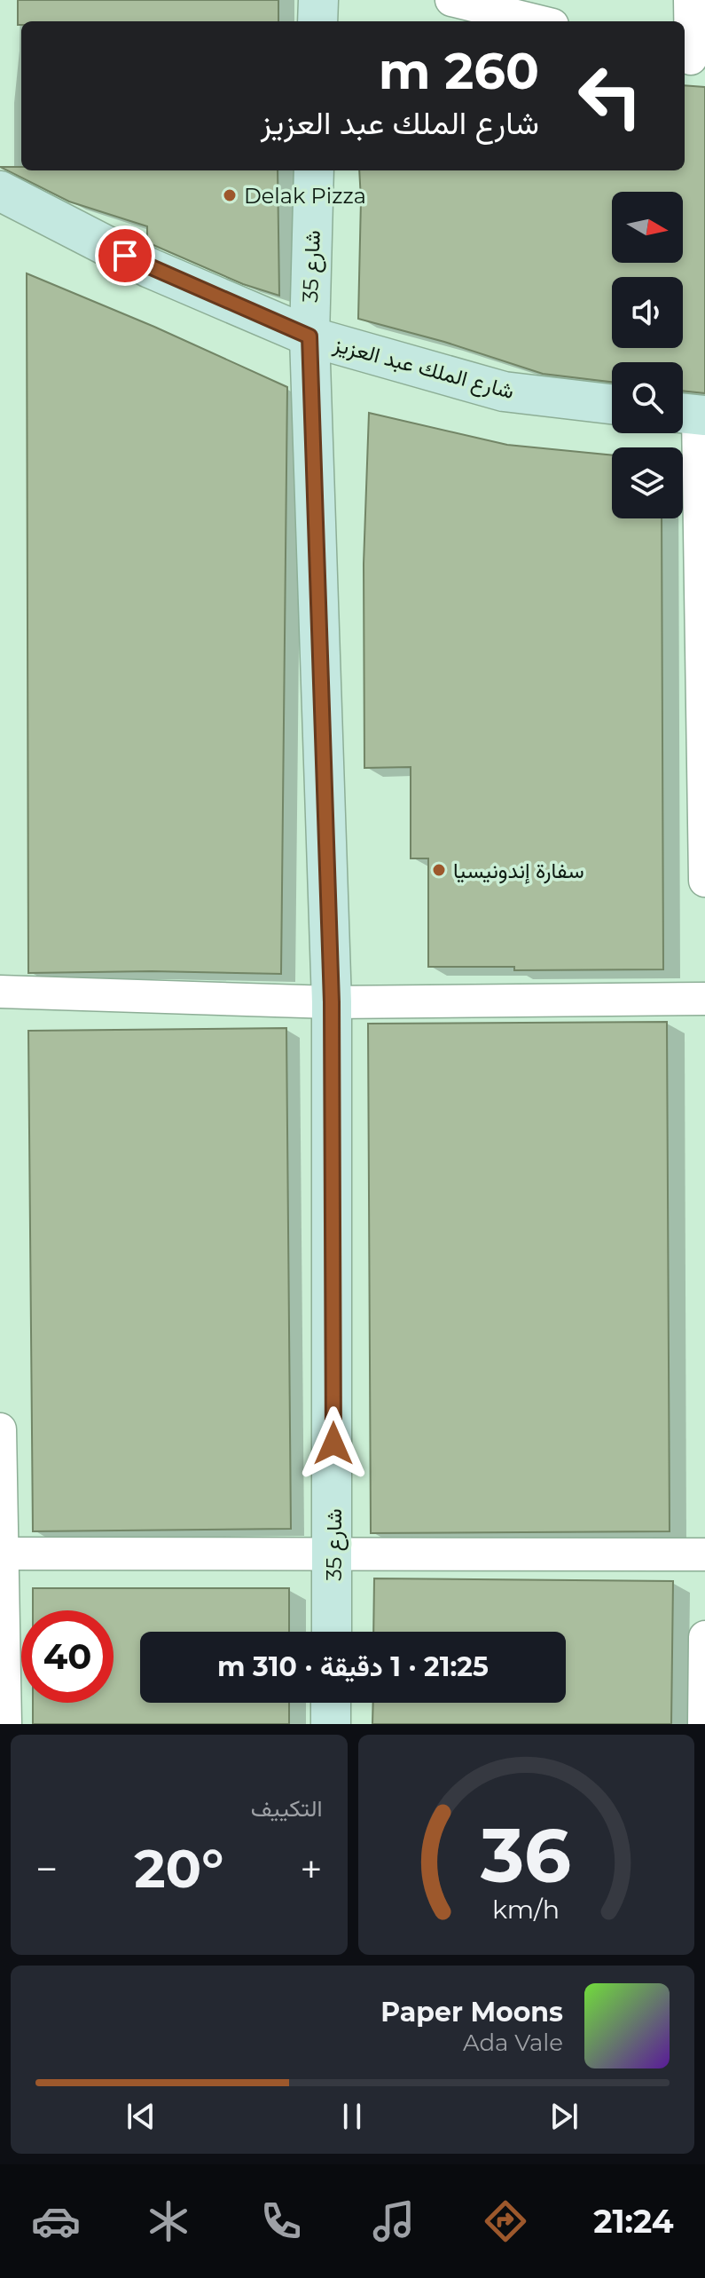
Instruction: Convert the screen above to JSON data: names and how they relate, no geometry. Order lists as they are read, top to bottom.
{
  "streets": {
    "street": ["شارع 35", "شارع الملك عبد العزيز"]
  },
  "crossings": [
    ["شارع 35", "شارع الملك عبد العزيز"]
  ],
  "places": ["Delak Pizza", "سفارة إندونيسيا"],
  "north": "right",
  "page": {
    "turn": ["260 m", "شارع الملك عبد العزيز"],
    "limit": "40",
    "trip": "21:25 · 1 دقيقة · 310 m",
    "tile": "التكييف",
    "heat": ["−", "20°", "+"],
    "song": ["Paper Moons", "Ada Vale"],
    "tabs": "21:24",
    "gauge": ["36", "km/h"]
  }
}
